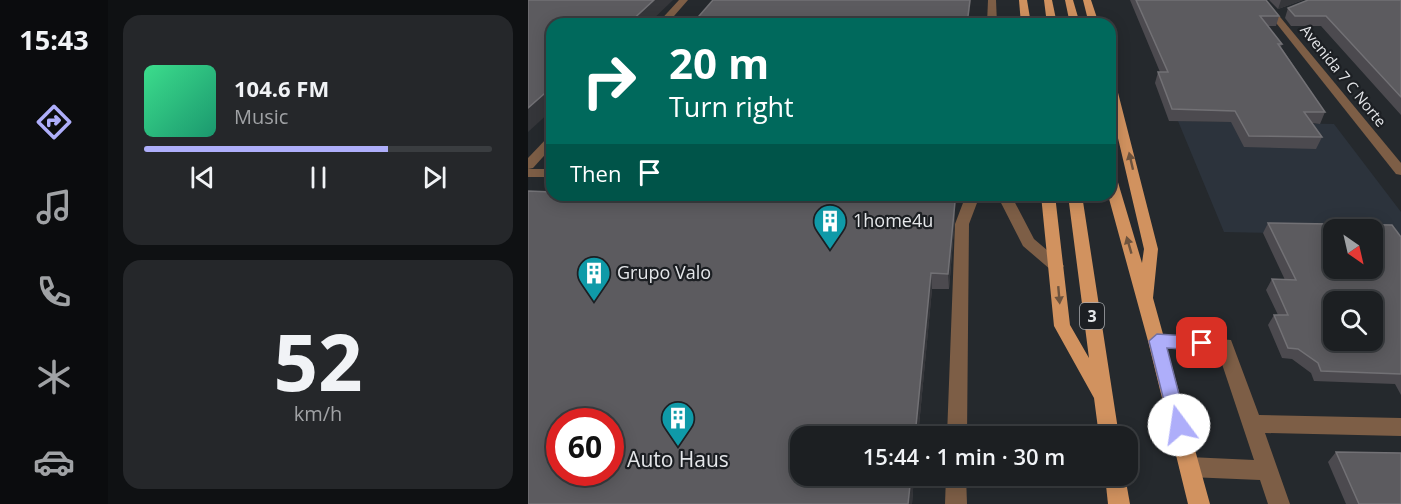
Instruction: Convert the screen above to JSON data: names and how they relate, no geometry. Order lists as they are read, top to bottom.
{
  "streets": {
    "main road": ["3"],
    "street": ["Avenida 7 C Norte"]
  },
  "places": {
    "building": ["1home4u", "Grupo Valo", "Auto Haus"]
  },
  "north": "bottom right",
  "page": {
    "tabs": "15:43",
    "turn": ["20 m", "Turn right"],
    "song": ["104.6 FM", "Music"],
    "then": "Then",
    "tile": ["52", "km/h"],
    "limit": "60",
    "trip": "15:44 · 1 min · 30 m"
  }
}
